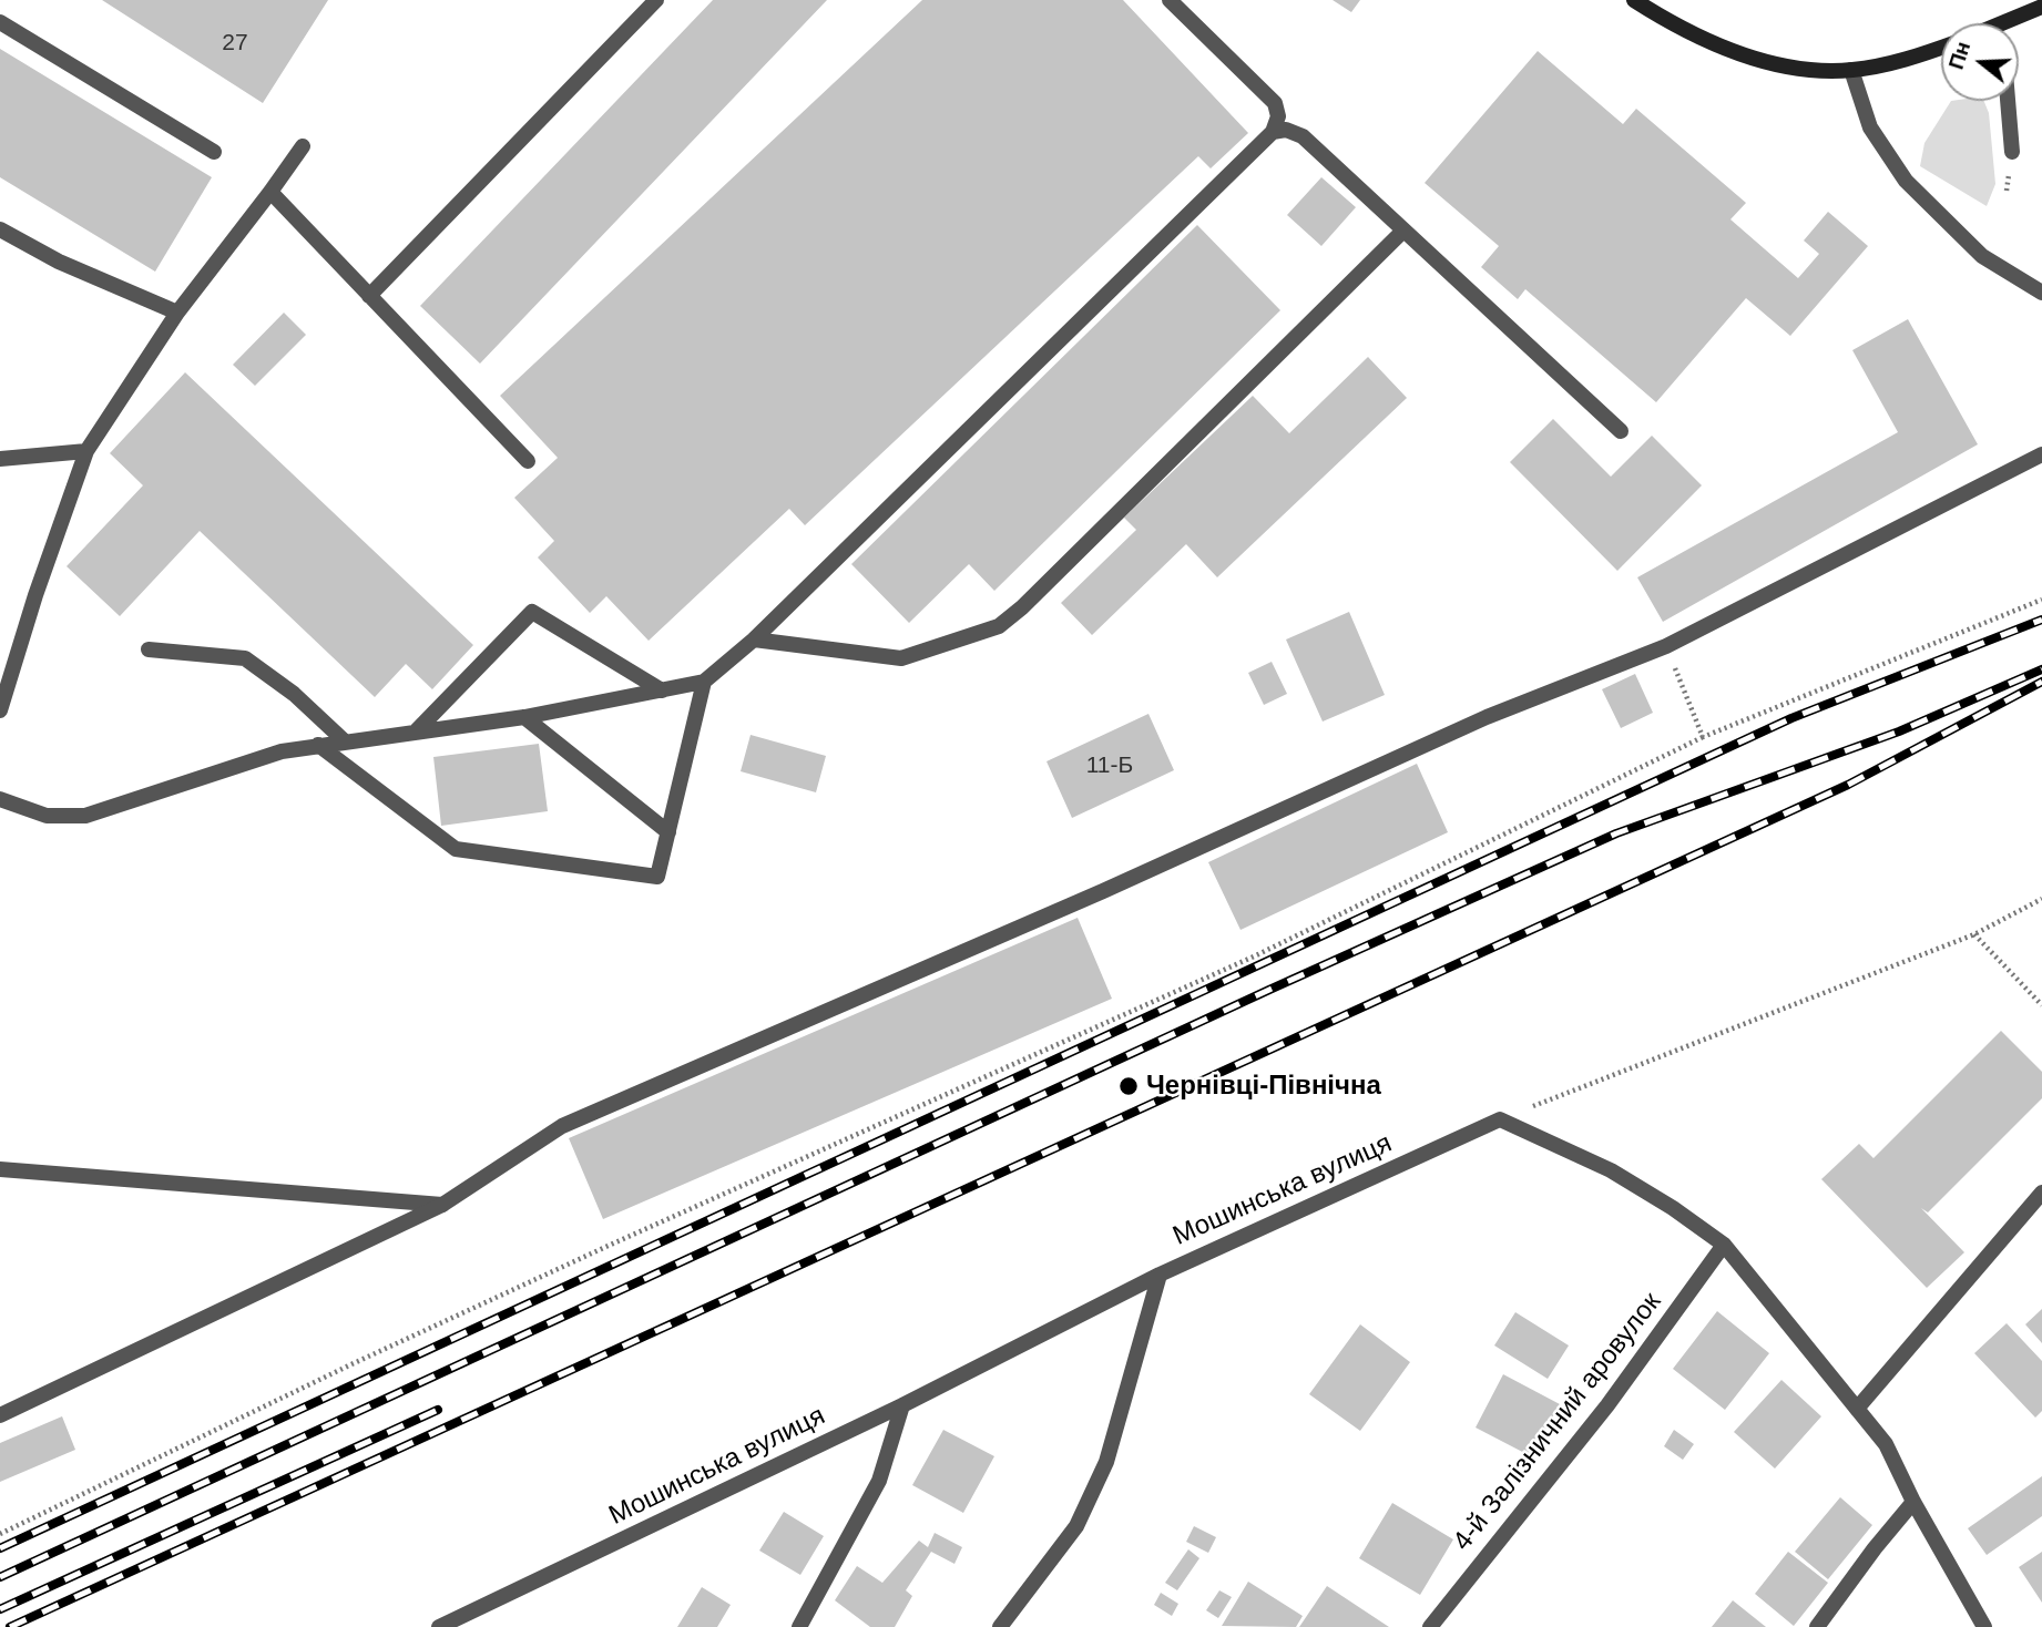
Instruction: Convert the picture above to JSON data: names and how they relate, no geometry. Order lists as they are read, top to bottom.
{
  "streets": {
    "street": ["Мошинська вулиця", "4-й Залізничний аровулок"]
  },
  "places": ["Чернівці-Північна"],
  "house_numbers": ["27", "11-Б"],
  "north": "left"
}
